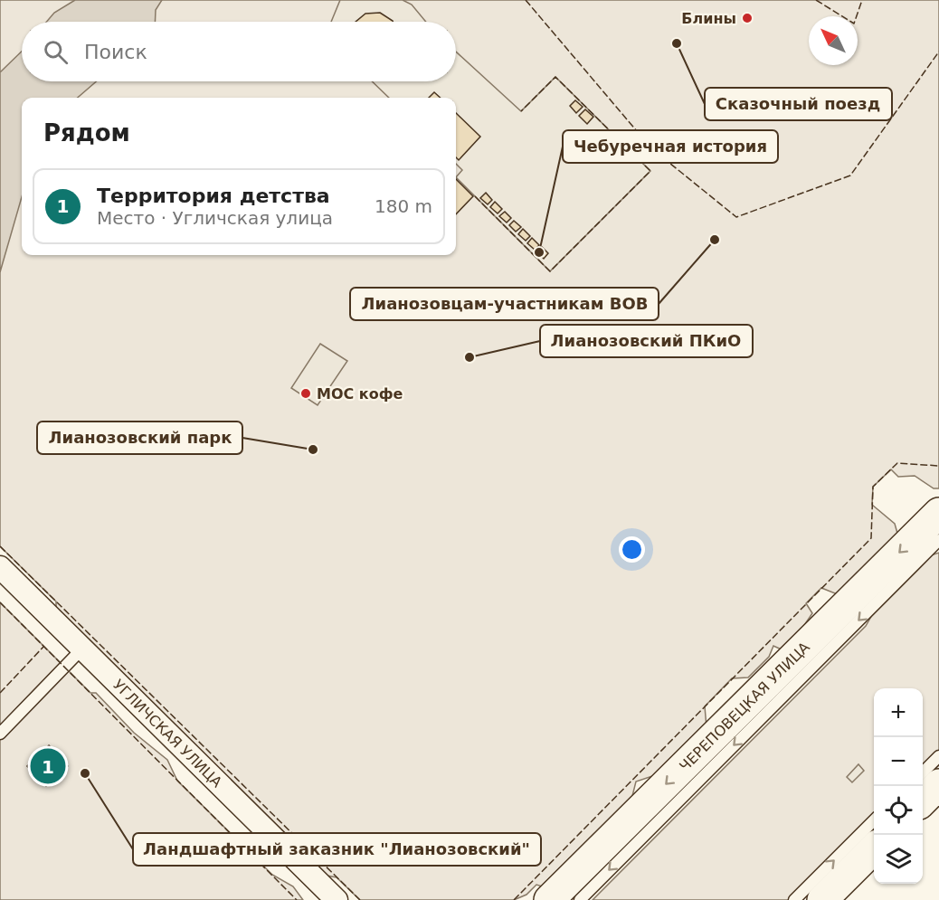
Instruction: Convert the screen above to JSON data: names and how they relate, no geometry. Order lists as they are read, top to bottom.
{
  "streets": {
    "main road": ["ЧЕРЕПОВЕЦКАЯ УЛИЦА"],
    "street": ["УГЛИЧСКАЯ УЛИЦА"]
  },
  "one_way": ["ЧЕРЕПОВЕЦКАЯ УЛИЦА"],
  "places": [
    "Блины",
    "Cказочный поезд",
    "Лианозовцам-участникам ВОВ",
    "Чебуречная история",
    "Лианозовский ПКиО",
    "МОС кофе",
    "Лианозовский парк",
    "Ландшафтный заказник \"Лианозовский\""
  ],
  "north": "top left",
  "page": {
    "search": "Поиск",
    "heading": "Рядом",
    "list": [
      {
        "mark": "1",
        "name": "Территория детства",
        "note": "Место · Угличская улица",
        "value": "180 m"
      }
    ],
    "map_buttons": ["+", "−"],
    "pins": "1"
  }
}
